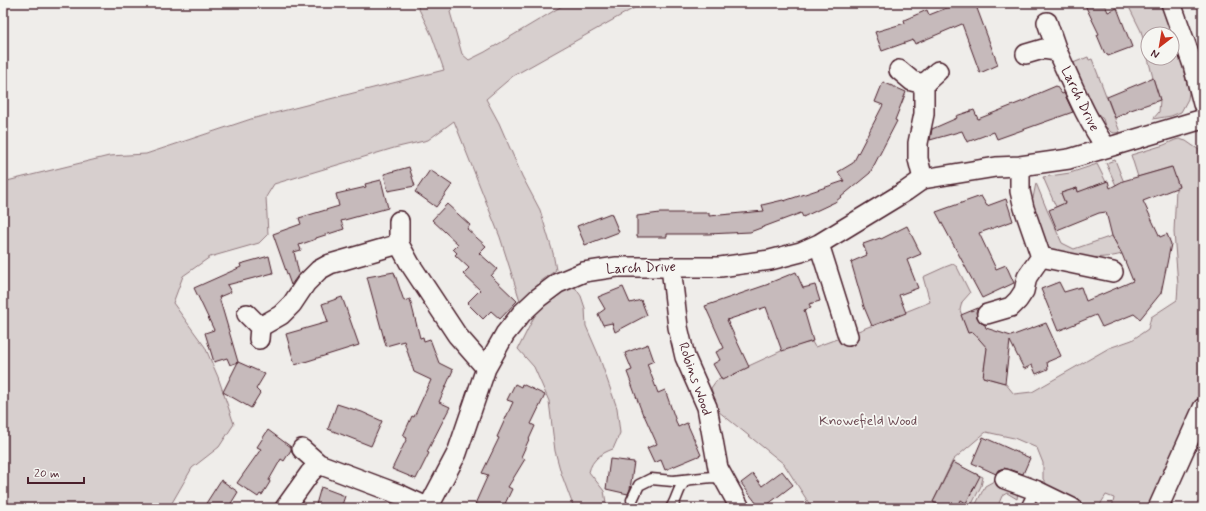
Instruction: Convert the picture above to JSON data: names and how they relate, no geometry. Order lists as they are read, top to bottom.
{
  "streets": {
    "street": ["Larch Drive", "Robins Wood"]
  },
  "crossings": [
    ["Larch Drive", "Robins Wood"]
  ],
  "parks": ["Knowefield Wood"],
  "scale_bar": "20 m",
  "north": "bottom left"
}
